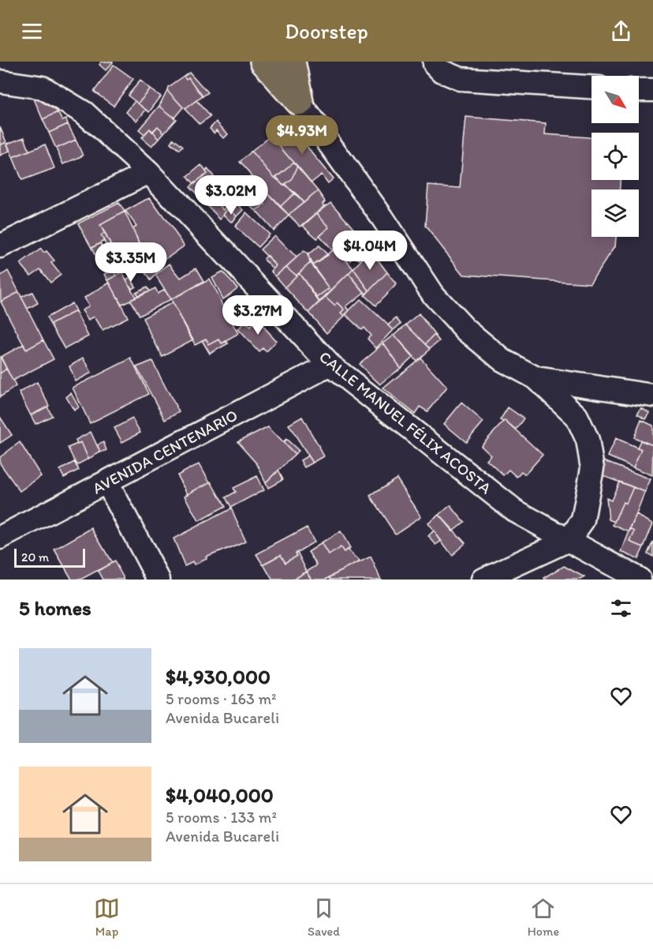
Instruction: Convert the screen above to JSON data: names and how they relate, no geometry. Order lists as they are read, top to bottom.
{
  "streets": {
    "street": ["CALLE MANUEL FÉLIX ACOSTA", "AVENIDA CENTENARIO"]
  },
  "crossings": [
    ["CALLE MANUEL FÉLIX ACOSTA", "AVENIDA CENTENARIO"]
  ],
  "scale_bar": "20 m",
  "north": "bottom right",
  "page": {
    "header": "Doorstep",
    "price": [
      "$4.93M",
      "$3.02M",
      "$4.04M",
      "$3.35M",
      "$3.27M"
    ],
    "scale": "20 m",
    "heading": "5 homes",
    "list": [
      {
        "name": "$4,930,000",
        "note": "5 rooms · 163 m² · Avenida Bucareli"
      },
      {
        "name": "$4,040,000",
        "note": "5 rooms · 133 m² · Avenida Bucareli"
      }
    ],
    "tabs": ["Map", "Saved", "Home"]
  }
}
